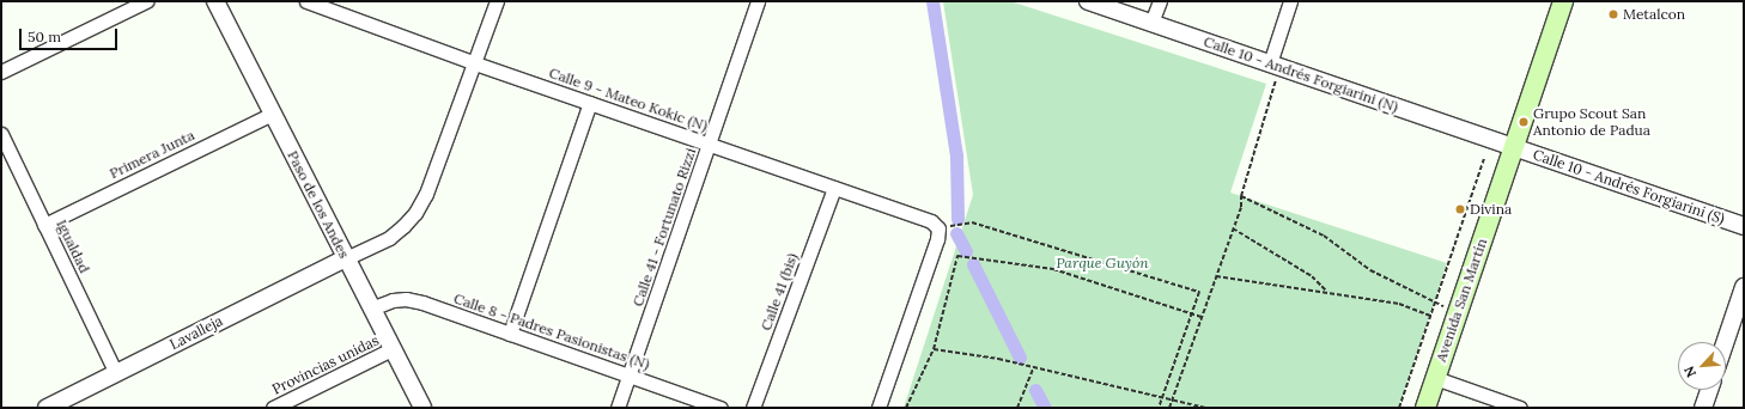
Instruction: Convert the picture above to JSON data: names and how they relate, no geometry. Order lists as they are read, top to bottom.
{
  "streets": {
    "main road": ["Avenida San Martín"],
    "street": [
      "Calle 10 - Andrés Forgiarini (N)",
      "Calle 9 - Mateo Kokic (N)",
      "Primera Junta",
      "Calle 10 - Andrés Forgiarini (S)",
      "Paso de los Andes",
      "Calle 41 - Fortunato Rizzi",
      "Igualdad",
      "Calle 41 (bis)",
      "Calle 8 - Padres Pasionistas (N)",
      "Lavalleja",
      "Provincias unidas"
    ]
  },
  "crossings": [
    ["Calle 10 - Andrés Forgiarini (N)", "Calle 10 - Andrés Forgiarini (S)"],
    ["Calle 10 - Andrés Forgiarini (N)", "Avenida San Martín"],
    ["Calle 9 - Mateo Kokic (N)", "Calle 41 - Fortunato Rizzi"],
    ["Calle 9 - Mateo Kokic (N)", "Calle 41 (bis)"],
    ["Primera Junta", "Paso de los Andes"],
    ["Primera Junta", "Igualdad"],
    ["Calle 10 - Andrés Forgiarini (S)", "Avenida San Martín"],
    ["Paso de los Andes", "Calle 8 - Padres Pasionistas (N)"],
    ["Paso de los Andes", "Lavalleja"],
    ["Paso de los Andes", "Provincias unidas"],
    ["Calle 41 - Fortunato Rizzi", "Calle 8 - Padres Pasionistas (N)"],
    ["Igualdad", "Lavalleja"]
  ],
  "parks": ["Parque Guyón"],
  "places": ["Metalcon", "Grupo Scout San Antonio de Padua", "Divina"],
  "scale_bar": "50 m",
  "north": "bottom left"
}
